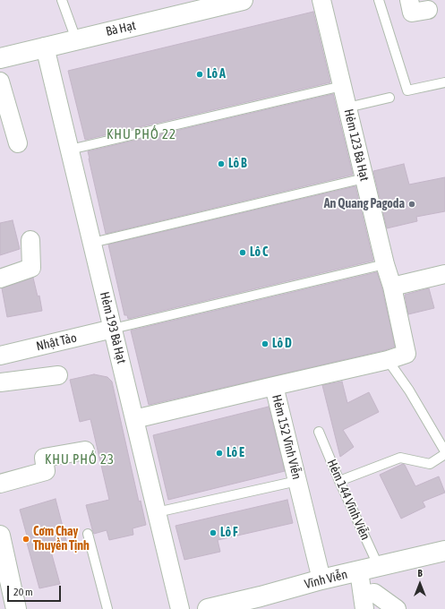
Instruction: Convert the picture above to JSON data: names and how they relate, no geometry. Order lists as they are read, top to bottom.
{
  "streets": {
    "street": [
      "Bà Hạt",
      "Hẻm 123 Bà Hạt",
      "Hẻm 193 Bà Hạt",
      "Nhật Tảo",
      "Hẻm 152 Vĩnh Viễn",
      "Vĩnh Viễn"
    ],
    "lane": ["Hẻm 144 Vĩnh Viễn"]
  },
  "crossings": [
    ["Bà Hạt", "Hẻm 193 Bà Hạt"],
    ["Hẻm 123 Bà Hạt", "Hẻm 152 Vĩnh Viễn"],
    ["Hẻm 193 Bà Hạt", "Nhật Tảo"],
    ["Hẻm 152 Vĩnh Viễn", "Vĩnh Viễn"],
    ["Hẻm 144 Vĩnh Viễn", "Vĩnh Viễn"]
  ],
  "districts": ["KHU PHỐ 22", "KHU PHỐ 23"],
  "places": [
    "Lô A",
    "Lô B",
    "An Quang Pagoda",
    "Lô C",
    "Lô D",
    "Lô E",
    "Lô F",
    "Cơm Chay Thuyền Tịnh"
  ],
  "scale_bar": "20 m",
  "north": "top"
}
